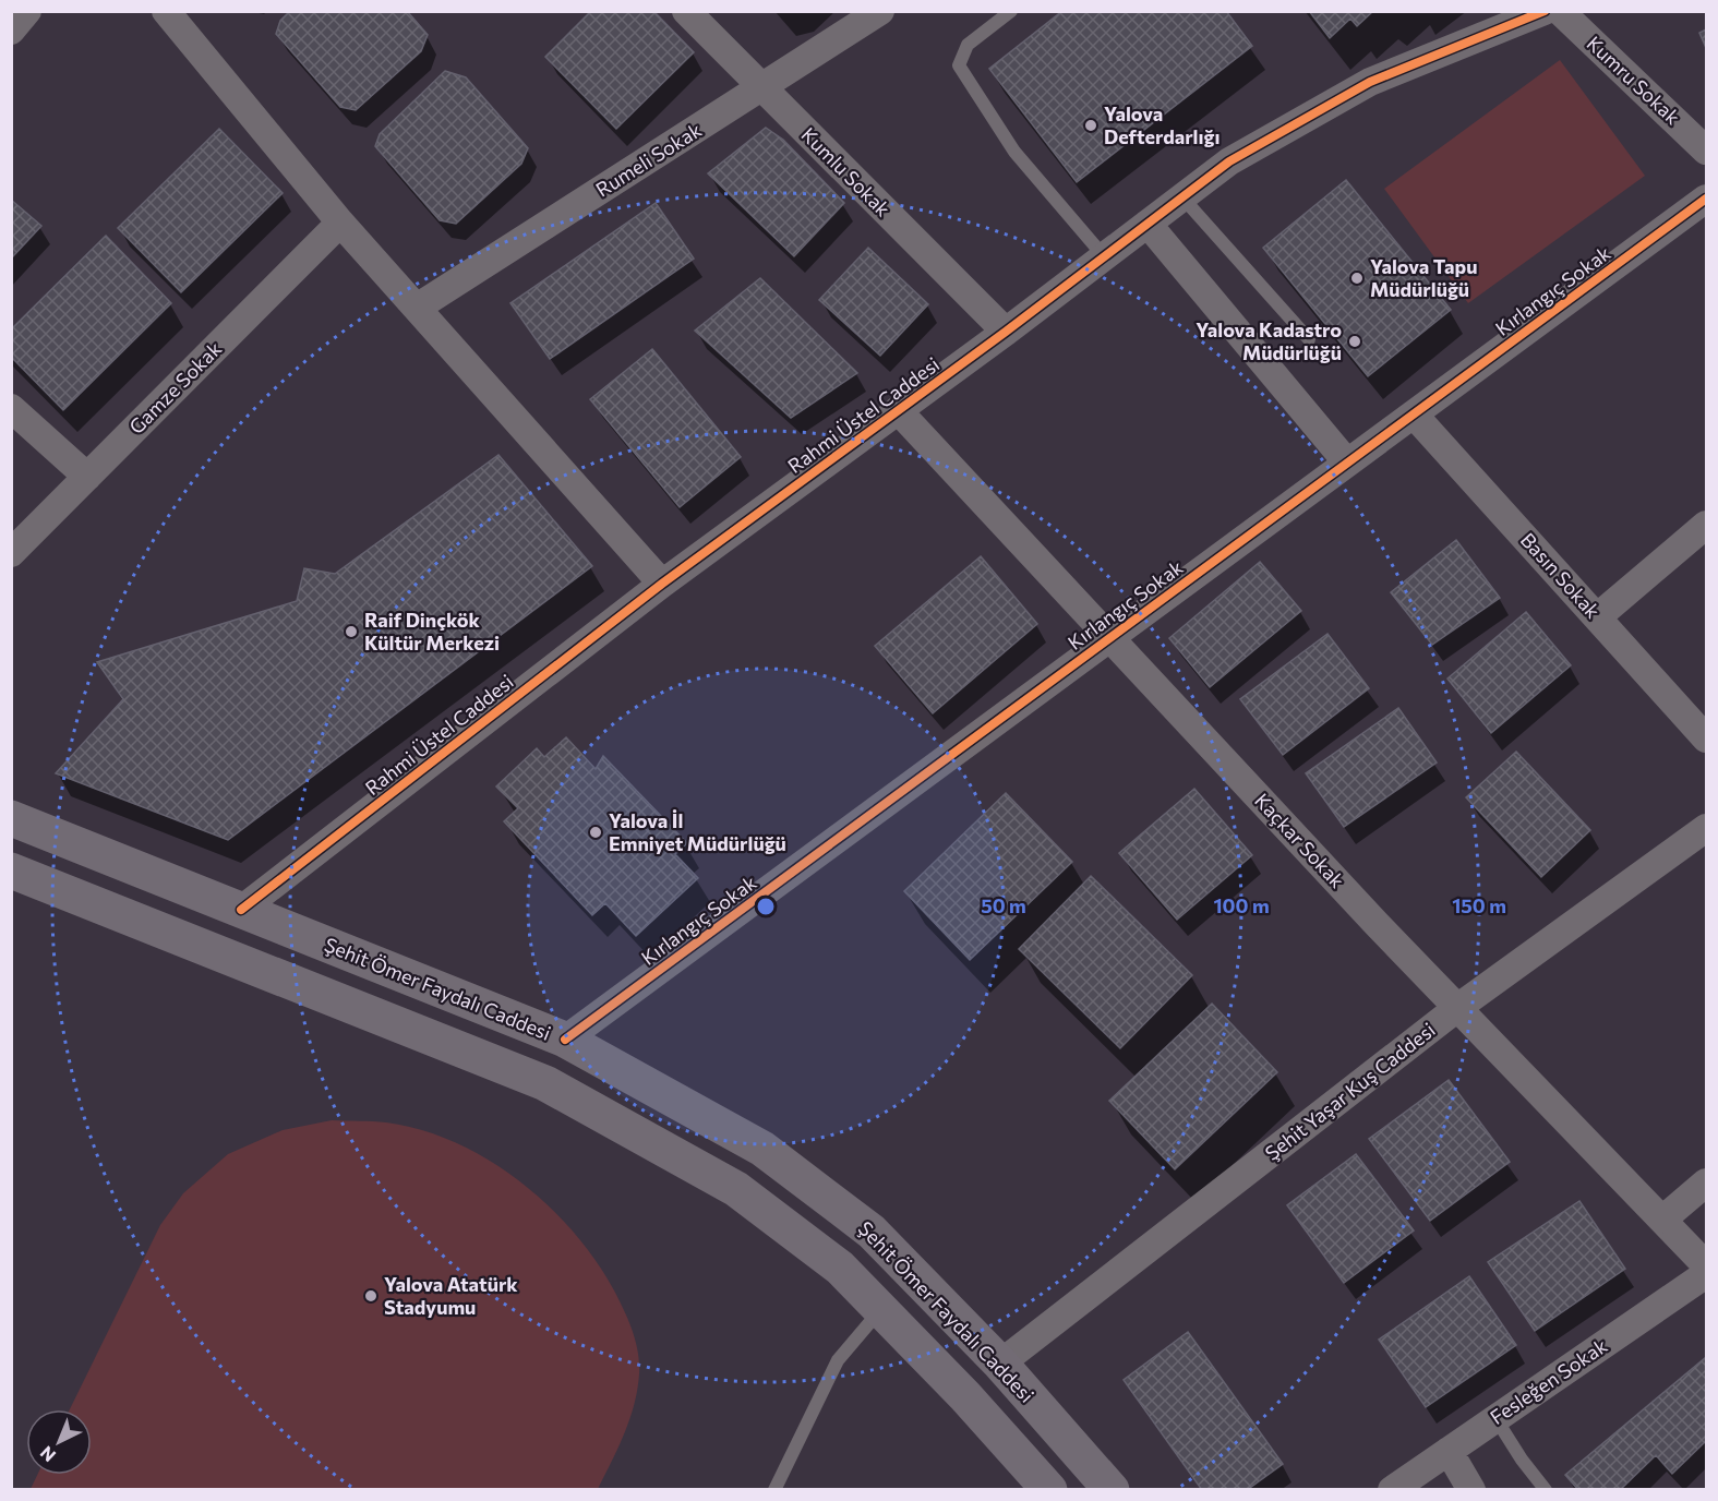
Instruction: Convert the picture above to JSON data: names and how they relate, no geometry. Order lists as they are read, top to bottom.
{
  "streets": {
    "main road": ["Şehit Ömer Faydalı Caddesi"],
    "street": [
      "Kumru Sokak",
      "Rumeli Sokak",
      "Kumlu Sokak",
      "Kırlangıç Sokak",
      "Gamze Sokak",
      "Rahmi Üstel Caddesi",
      "Basın Sokak",
      "Kaçkar Sokak",
      "Şehit Yaşar Kuş Caddesi",
      "Fesleğen Sokak"
    ]
  },
  "crossings": [
    ["Rumeli Sokak", "Kumlu Sokak"],
    ["Kumlu Sokak", "Rahmi Üstel Caddesi"],
    ["Kırlangıç Sokak", "Basın Sokak"],
    ["Kırlangıç Sokak", "Kaçkar Sokak"],
    ["Kırlangıç Sokak", "Şehit Ömer Faydalı Caddesi"],
    ["Rahmi Üstel Caddesi", "Kaçkar Sokak"],
    ["Rahmi Üstel Caddesi", "Şehit Ömer Faydalı Caddesi"],
    ["Kaçkar Sokak", "Şehit Yaşar Kuş Caddesi"],
    ["Şehit Ömer Faydalı Caddesi", "Şehit Yaşar Kuş Caddesi"]
  ],
  "places": [
    "Yalova Defterdarlığı",
    "Yalova Tapu Müdürlüğü",
    "Yalova Kadastro Müdürlüğü",
    "Raif Dinçkök Kültür Merkezi",
    "Yalova İl Emniyet Müdürlüğü",
    "Yalova Atatürk Stadyumu"
  ],
  "north": "bottom left",
  "rings": ["50 m", "100 m", "150 m"]
}
